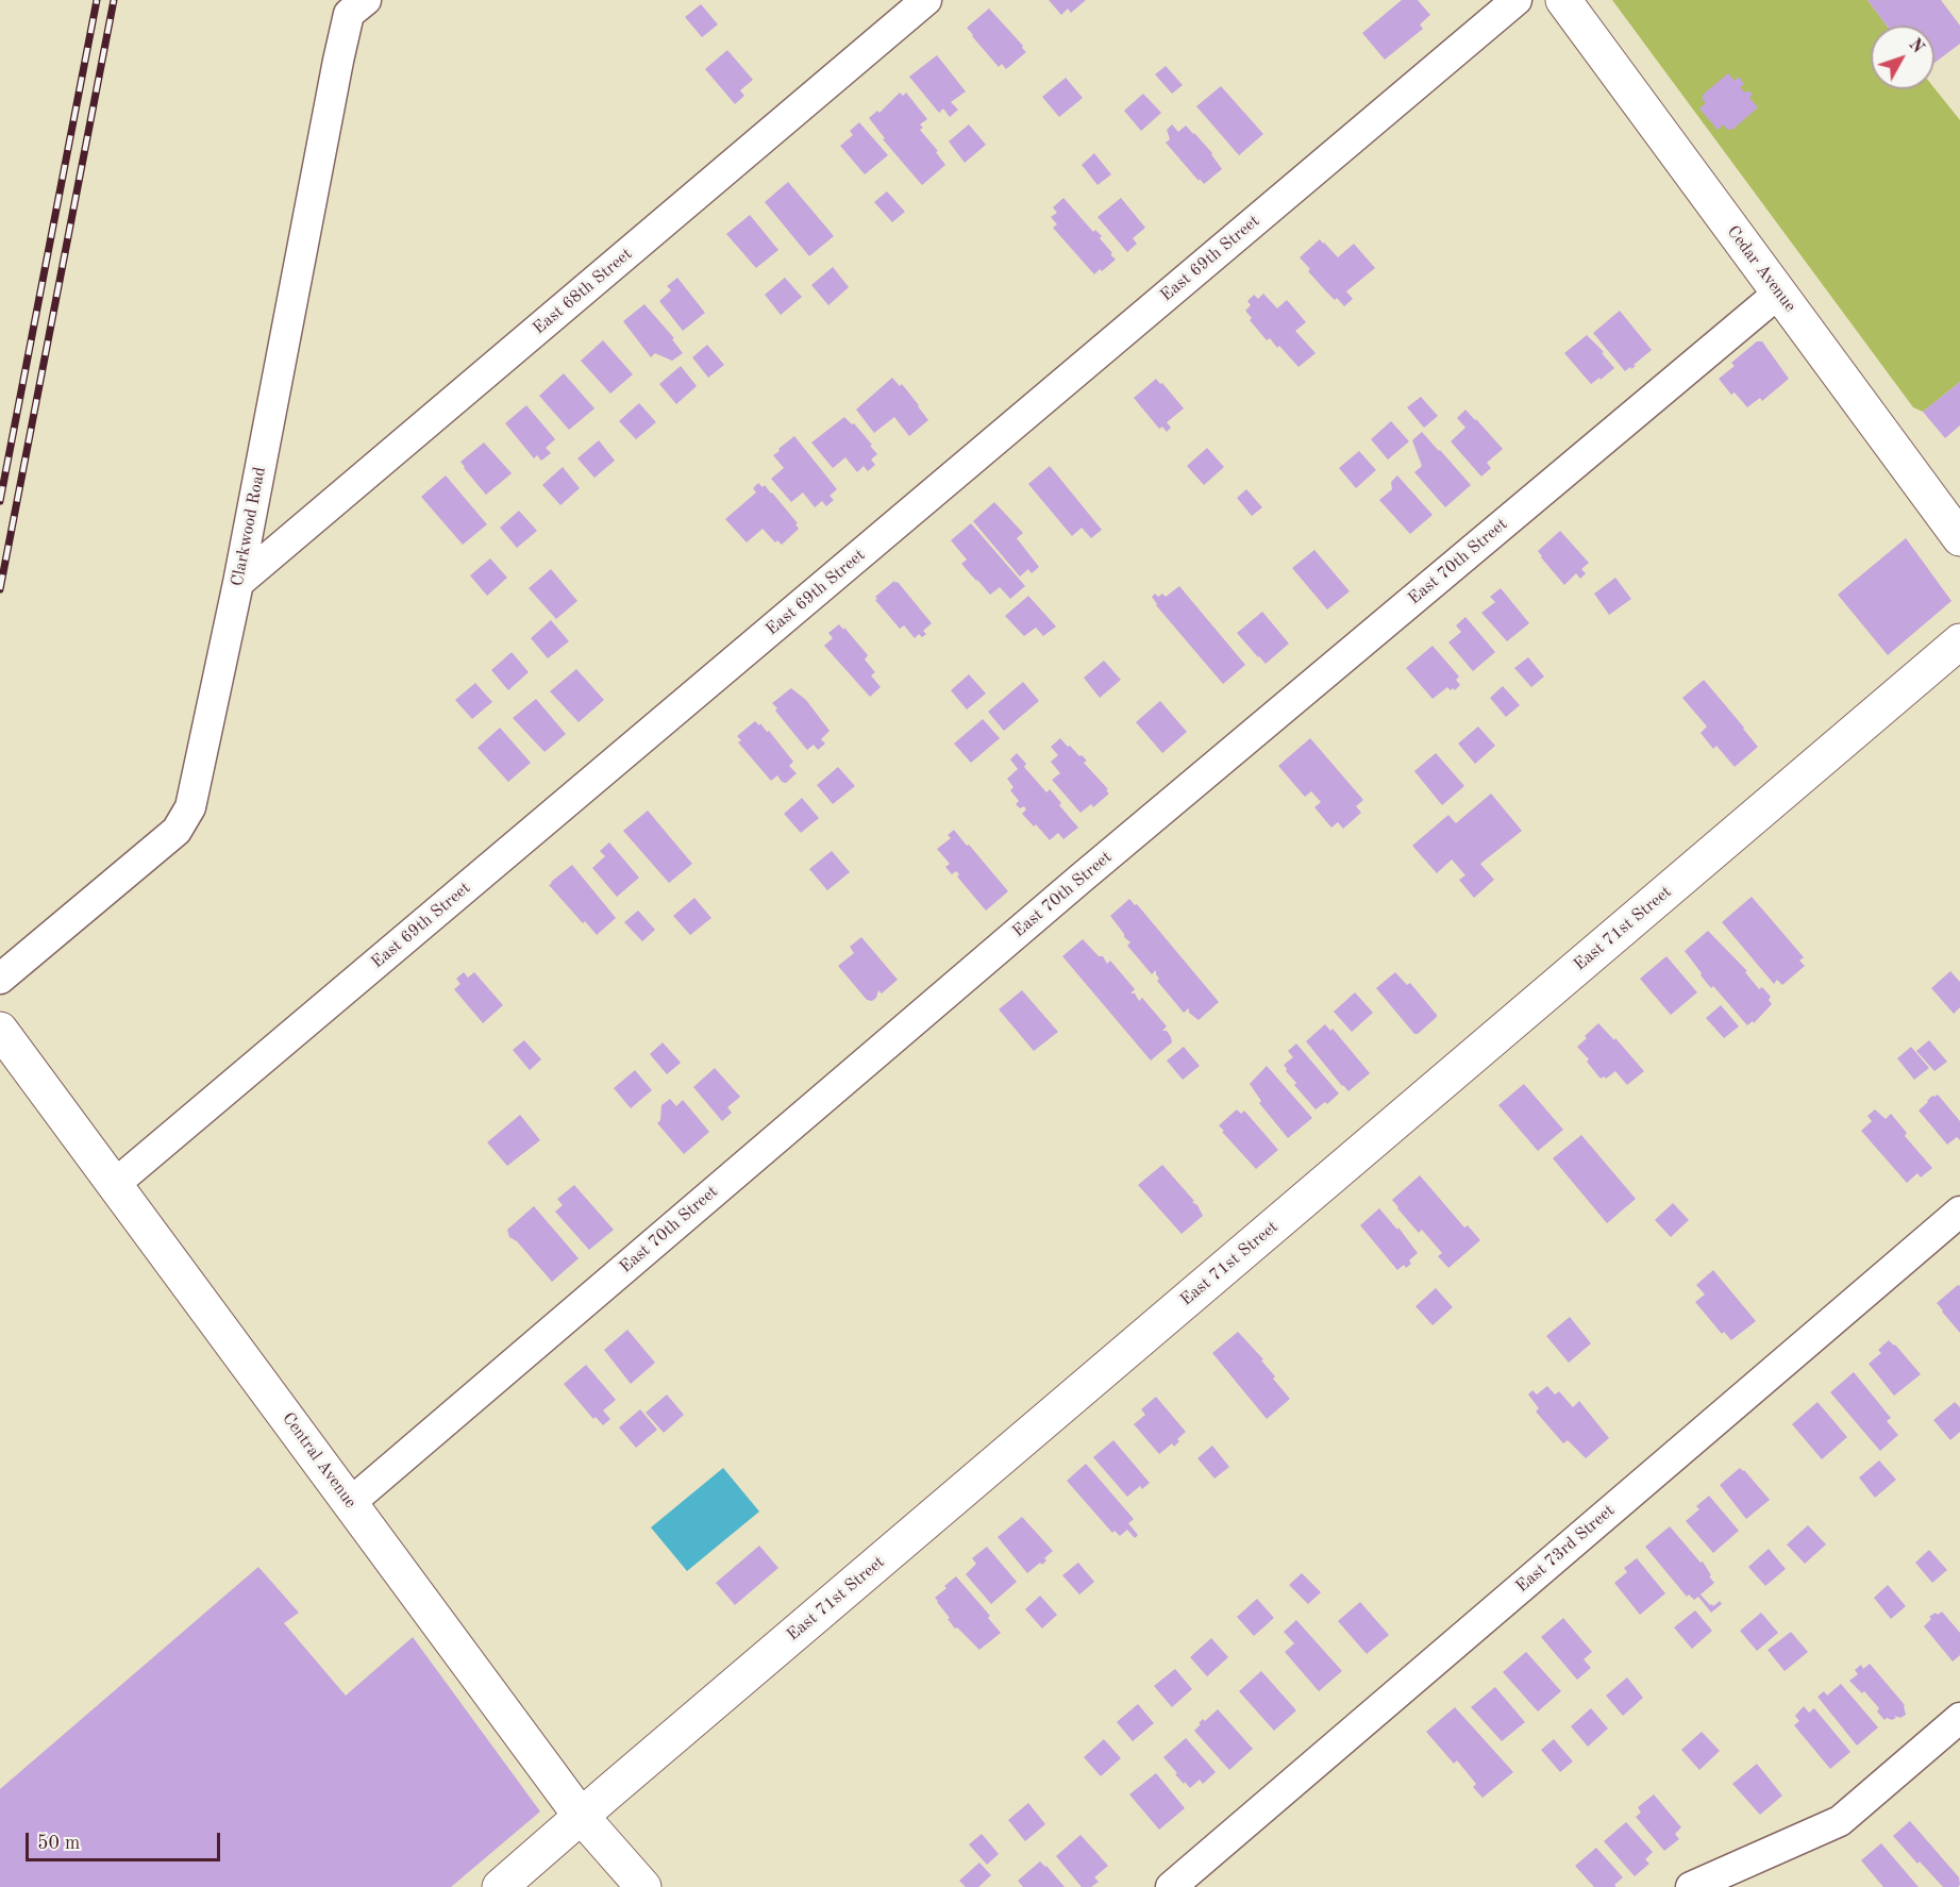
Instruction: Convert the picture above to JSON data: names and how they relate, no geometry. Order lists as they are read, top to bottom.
{
  "streets": {
    "street": [
      "East 69th Street",
      "Cedar Avenue",
      "East 68th Street",
      "Clarkwood Road",
      "East 70th Street",
      "East 71st Street",
      "Central Avenue",
      "East 73rd Street"
    ]
  },
  "crossings": [
    ["East 69th Street", "Central Avenue"],
    ["Cedar Avenue", "East 70th Street"],
    ["East 68th Street", "Clarkwood Road"],
    ["East 70th Street", "Central Avenue"],
    ["East 71st Street", "Central Avenue"]
  ],
  "scale_bar": "50 m",
  "north": "top right"
}
